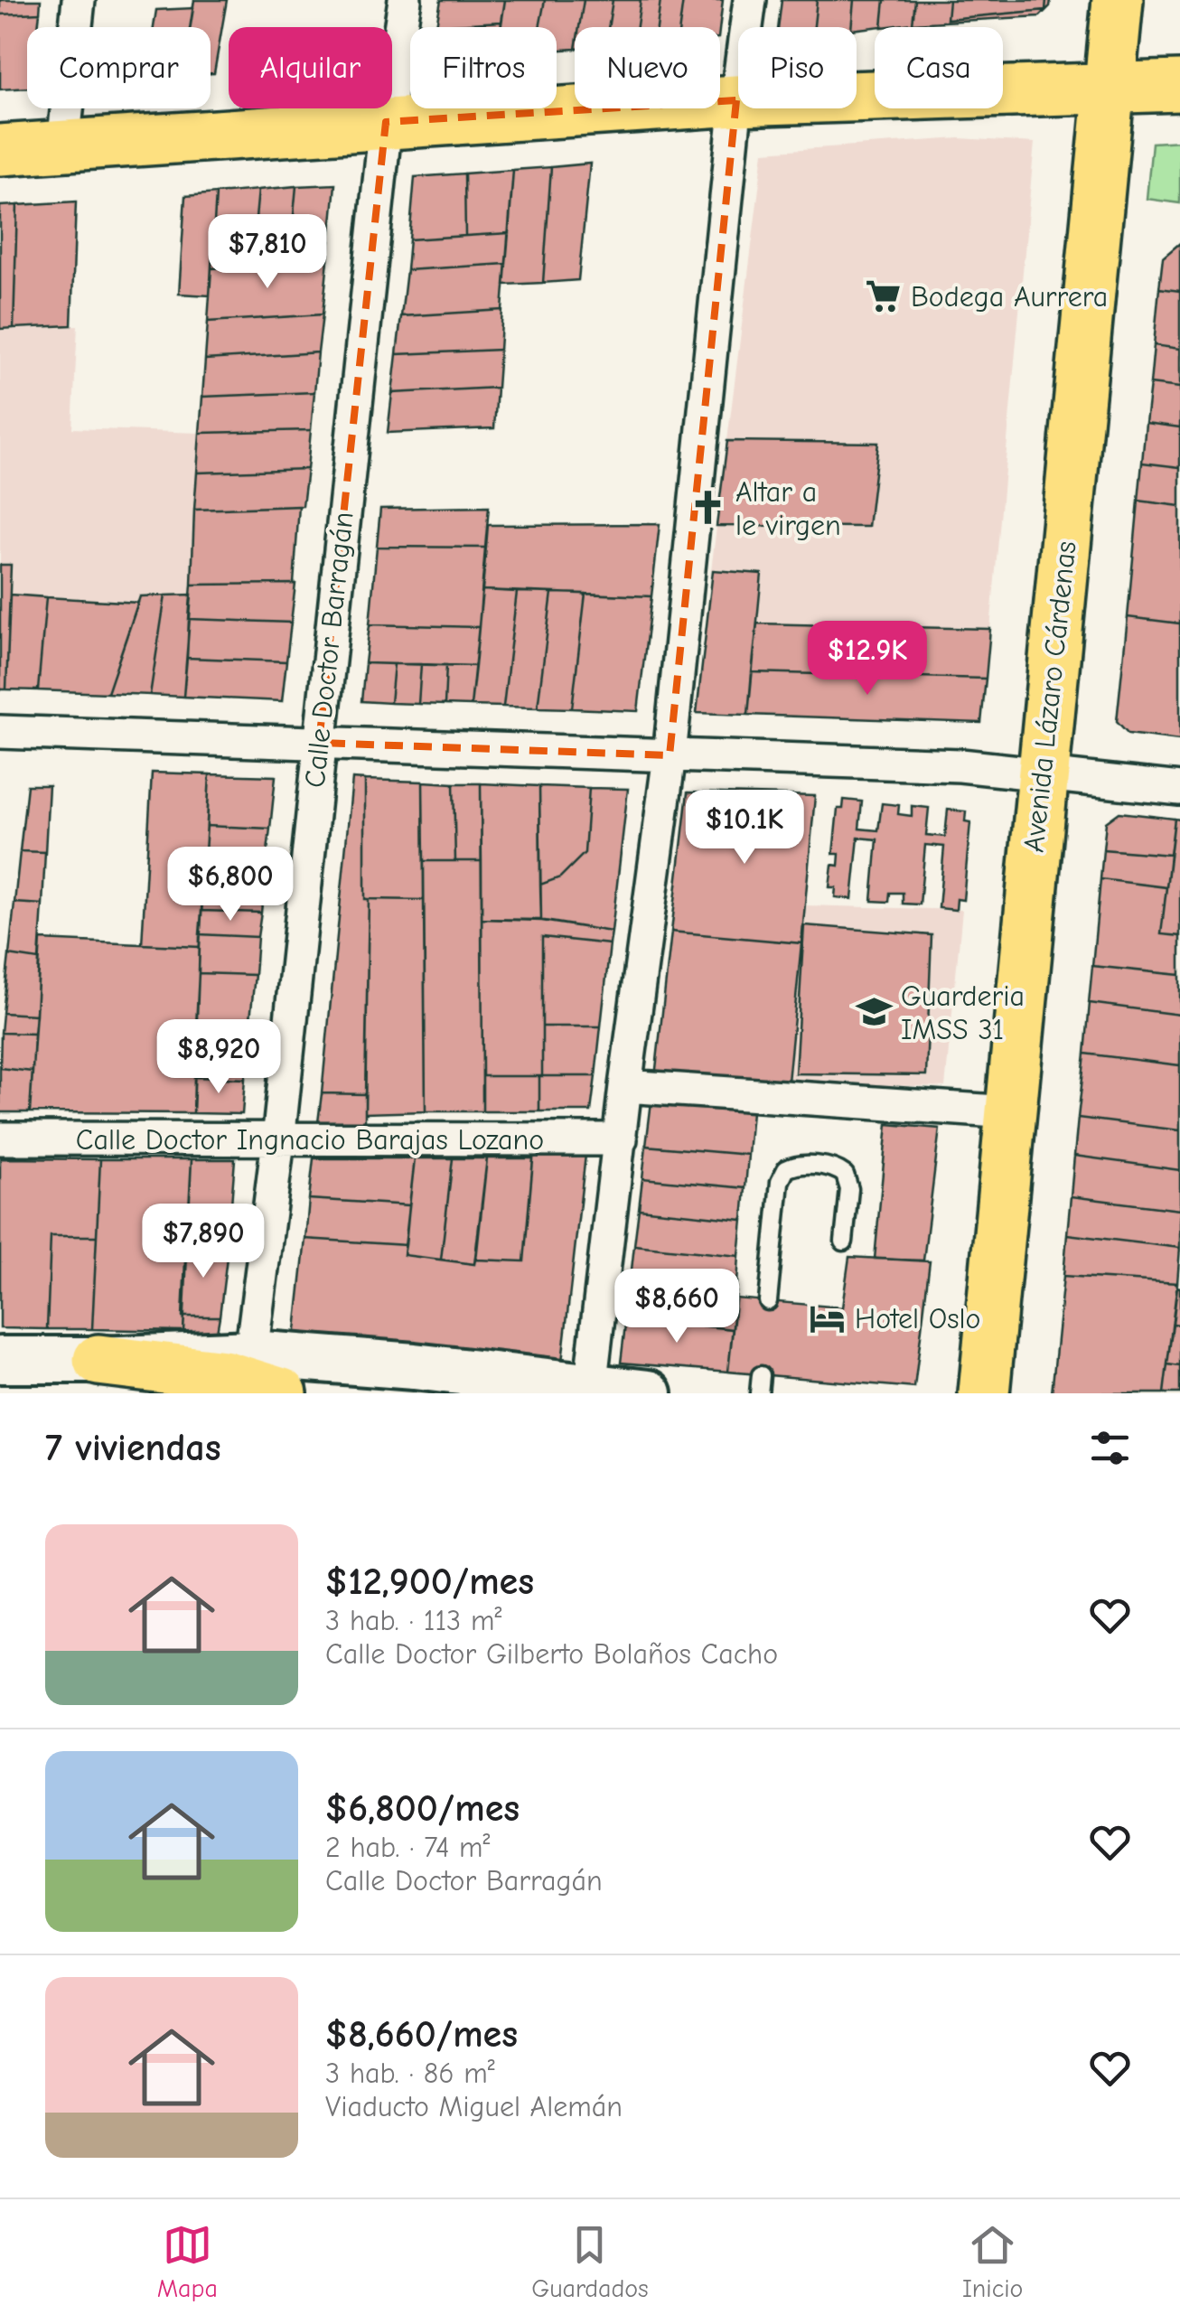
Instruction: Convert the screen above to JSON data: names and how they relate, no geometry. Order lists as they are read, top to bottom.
{
  "streets": {
    "main road": ["Avenida Lázaro Cárdenas"],
    "street": ["Calle Doctor Barragán", "Calle Doctor Ingnacio Barajas Lozano"]
  },
  "crossings": [
    ["Calle Doctor Barragán", "Calle Doctor Ingnacio Barajas Lozano"]
  ],
  "places": {
    "supermarket": ["Bodega Aurrera"],
    "church": ["Altar a le virgen"],
    "school or university": ["Guarderia IMSS 31"],
    "hotel": ["Hotel Oslo"]
  },
  "page": {
    "chip": [
      "Comprar",
      "Alquilar",
      "Filtros",
      "Nuevo",
      "Piso",
      "Casa"
    ],
    "price": [
      "$7,810",
      "$12.9K",
      "$10.1K",
      "$6,800",
      "$8,920",
      "$7,890",
      "$8,660"
    ],
    "heading": "7 viviendas",
    "list": [
      {
        "name": "$12,900/mes",
        "note": "3 hab. · 113 m² · Calle Doctor Gilberto Bolaños Cacho"
      },
      {
        "name": "$6,800/mes",
        "note": "2 hab. · 74 m² · Calle Doctor Barragán"
      },
      {
        "name": "$8,660/mes",
        "note": "3 hab. · 86 m² · Viaducto Miguel Alemán"
      }
    ],
    "tabs": ["Mapa", "Guardados", "Inicio"]
  }
}
